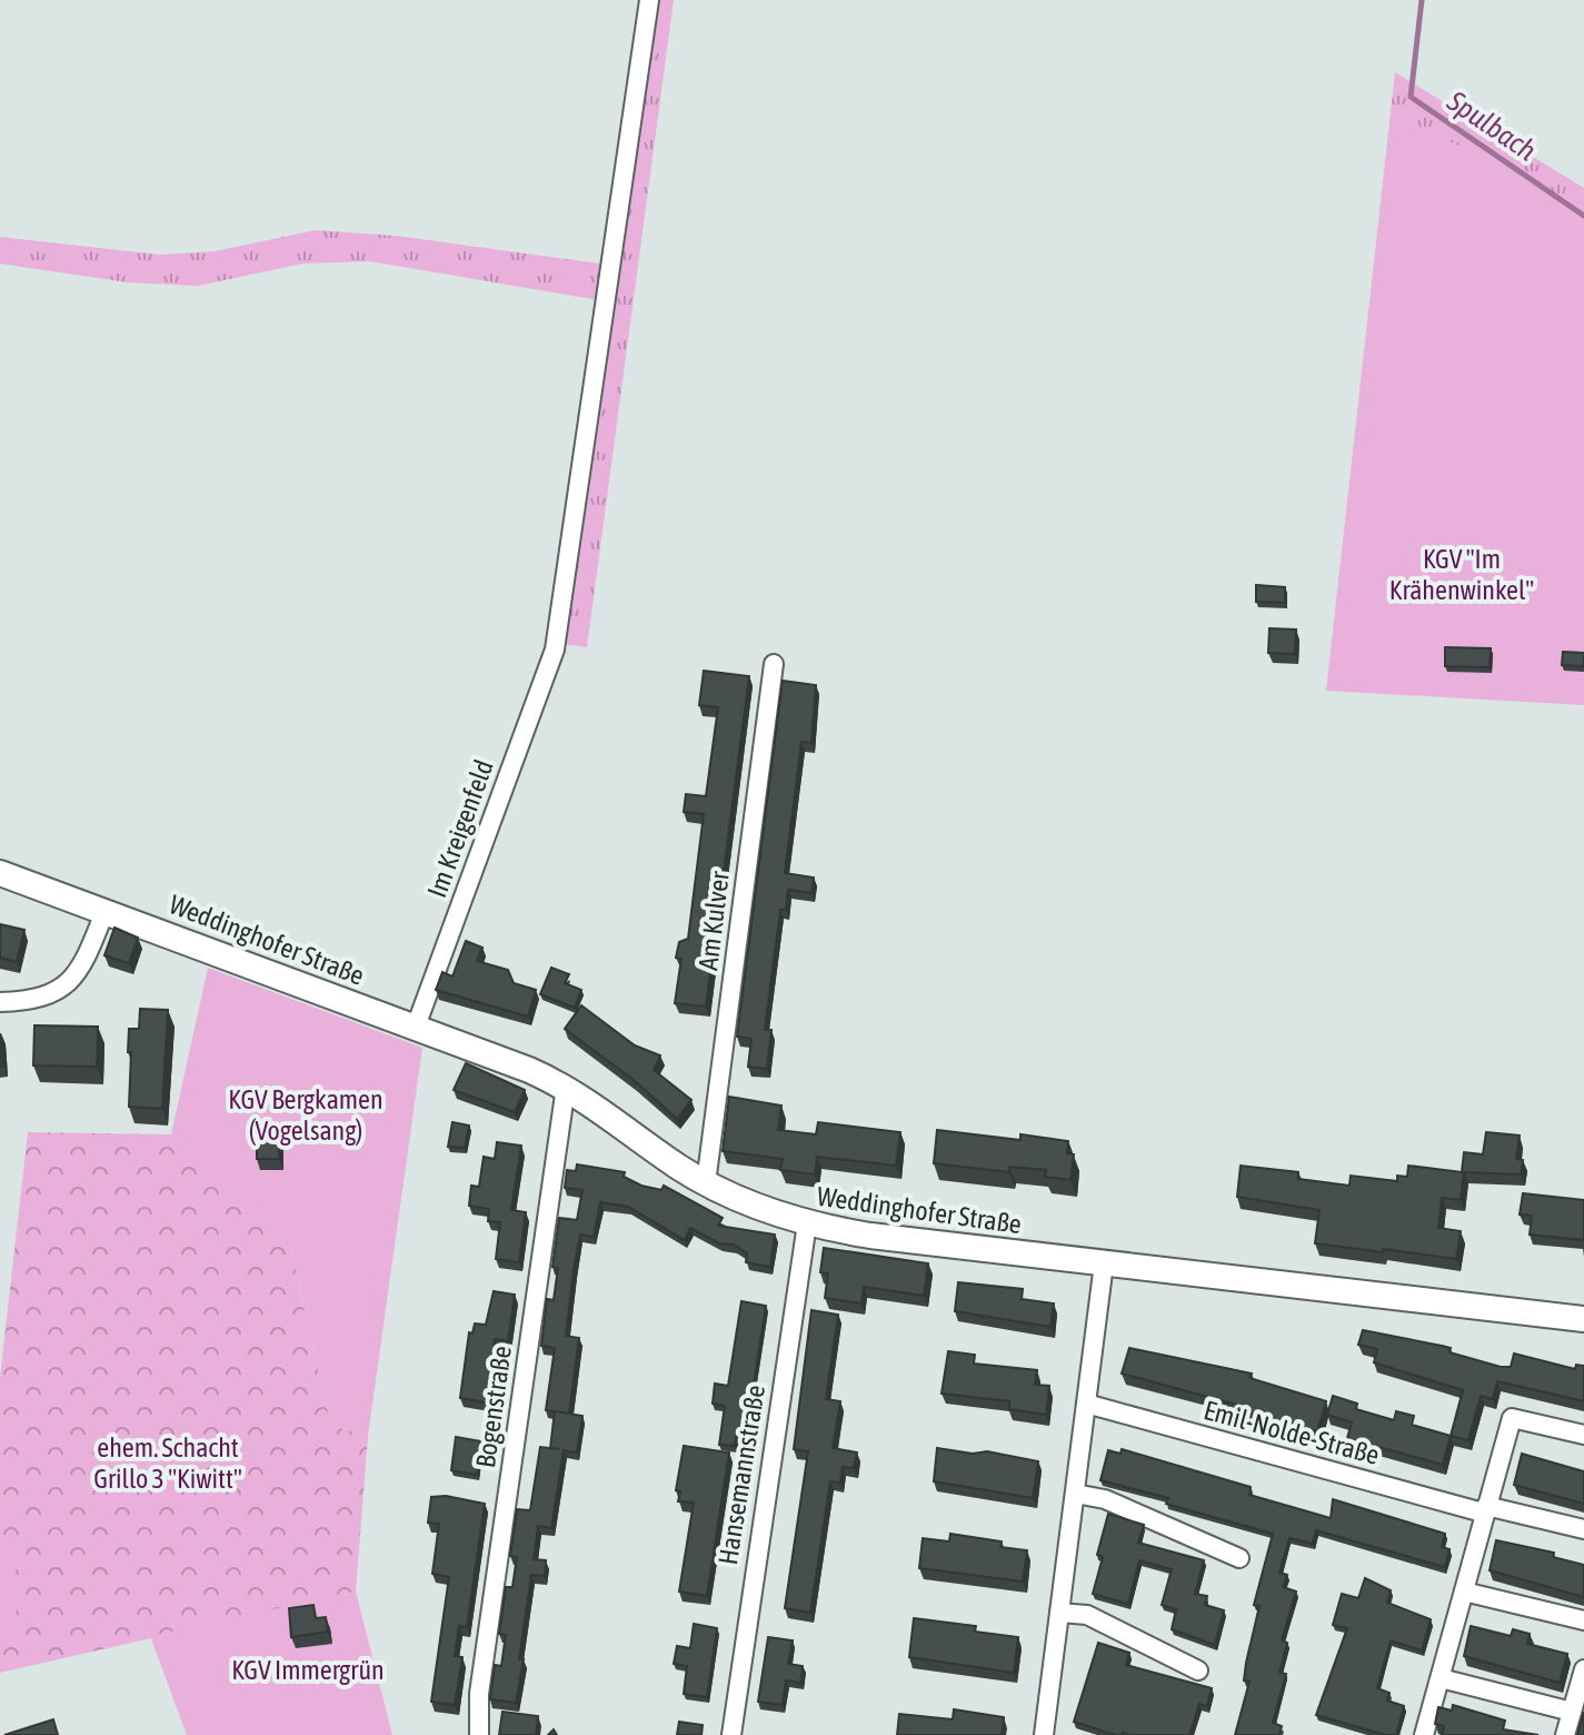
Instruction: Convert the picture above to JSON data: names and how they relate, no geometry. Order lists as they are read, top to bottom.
{
  "streets": {
    "street": [
      "Im Kreigenfeld",
      "Am Kulver",
      "Weddinghofer Straße",
      "Bogenstraße",
      "Emil-Nolde-Straße",
      "Hansemannstraße"
    ]
  },
  "crossings": [
    ["Im Kreigenfeld", "Weddinghofer Straße"],
    ["Am Kulver", "Weddinghofer Straße"],
    ["Weddinghofer Straße", "Bogenstraße"],
    ["Weddinghofer Straße", "Hansemannstraße"]
  ],
  "water": ["Spulbach"],
  "parks": [
    "KGV \"Im Krähenwinkel\"",
    "KGV Bergkamen (Vogelsang)",
    "ehem. Schacht Grillo 3 \"Kiwitt\"",
    "KGV Immergrün"
  ]
}
